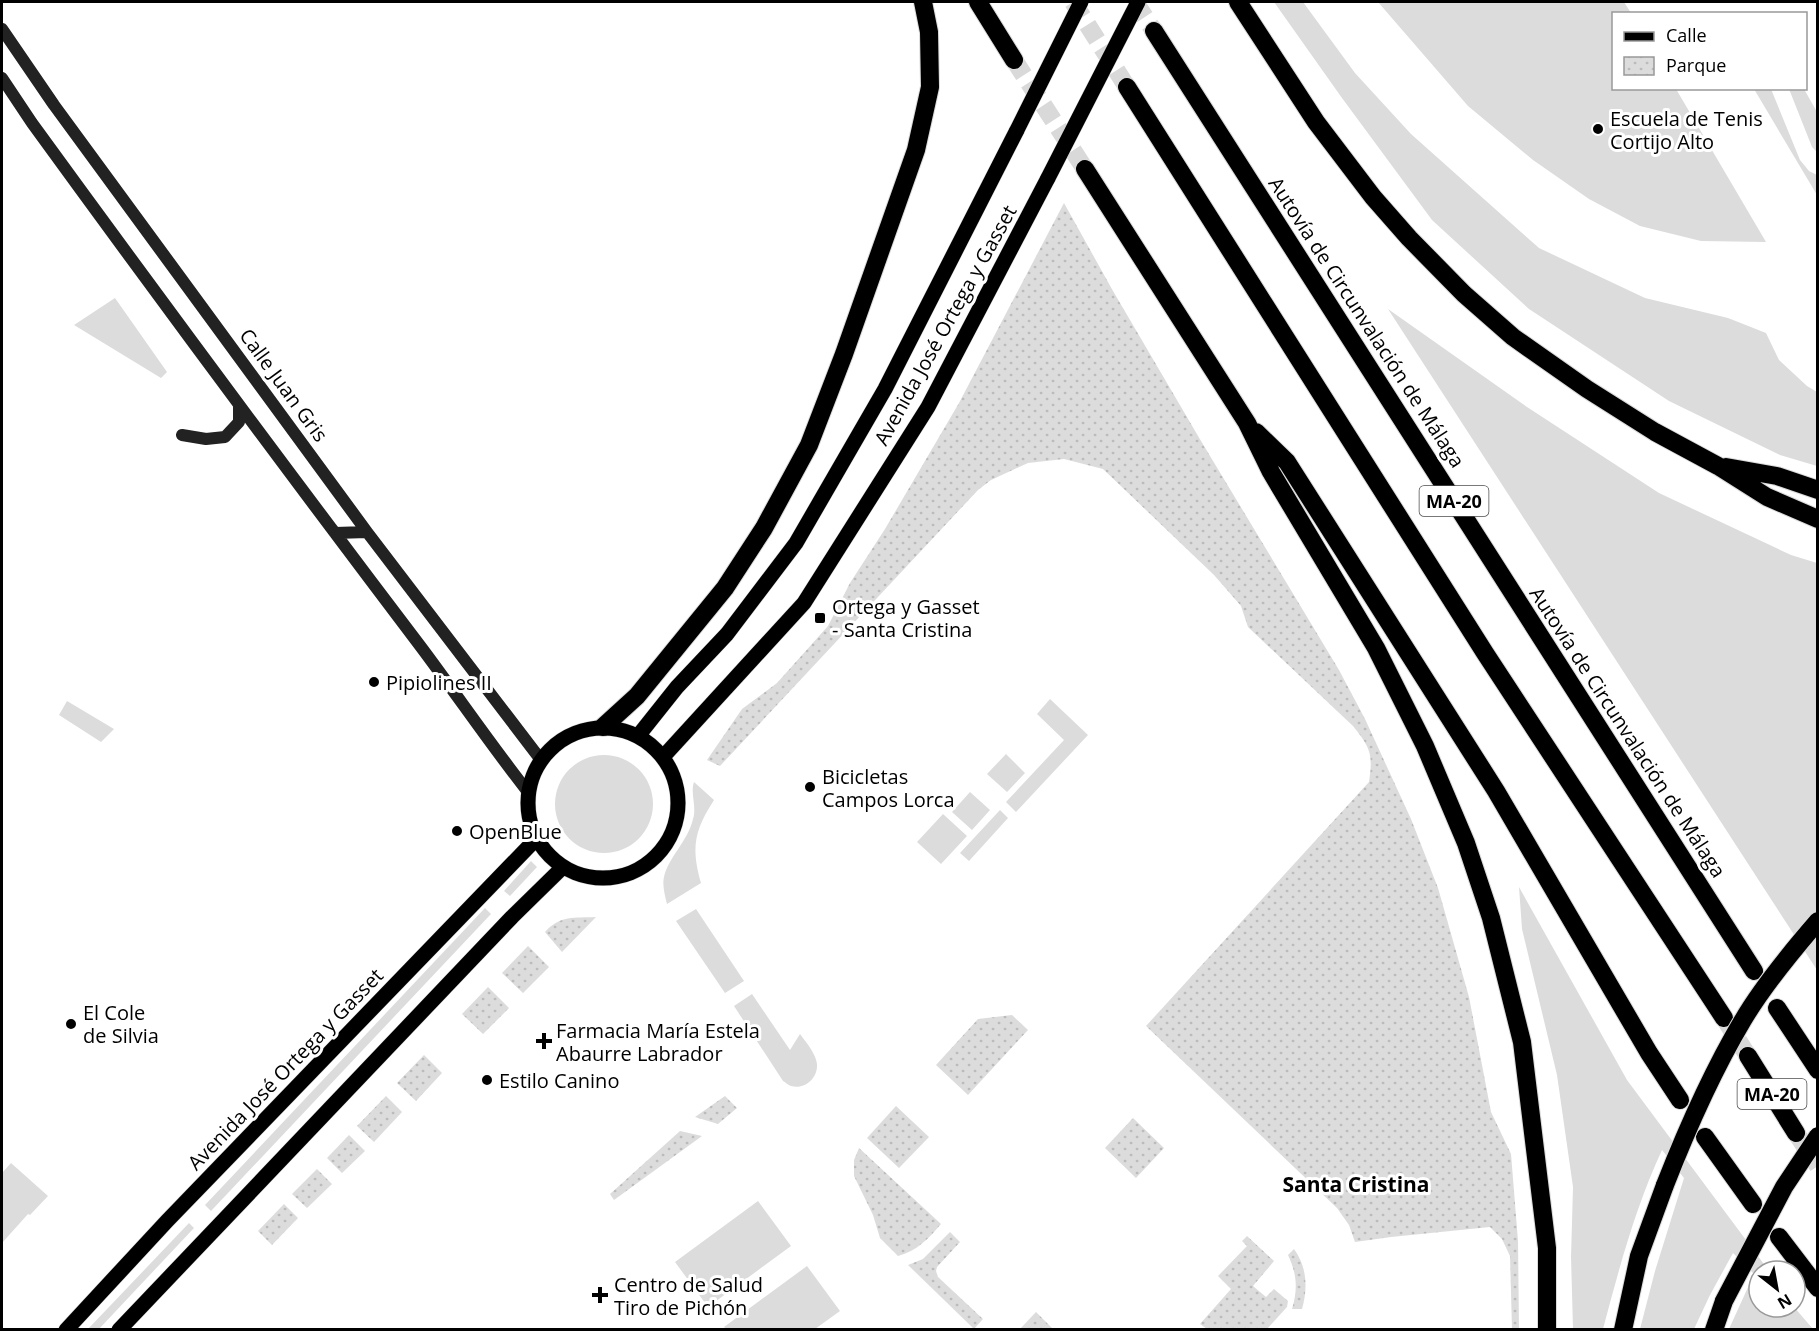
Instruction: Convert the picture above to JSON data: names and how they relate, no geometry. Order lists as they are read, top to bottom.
{
  "streets": {
    "highway": ["Autovía de Circunvalación de Málaga", "MA-20"],
    "main road": ["Avenida José Ortega y Gasset", "Calle Juan Gris"]
  },
  "crossings": [
    ["Avenida José Ortega y Gasset", "Calle Juan Gris"]
  ],
  "districts": ["Santa Cristina"],
  "places": {
    "other": [
      "Escuela de Tenis Cortijo Alto",
      "Pipiolines II",
      "Bicicletas Campos Lorca",
      "OpenBlue",
      "El Cole de Silvia",
      "Estilo Canino"
    ],
    "transit": ["Ortega y Gasset - Santa Cristina"],
    "health": ["Farmacia María Estela Abaurre Labrador", "Centro de Salud Tiro de Pichón"]
  },
  "legend": ["Calle", "Parque"],
  "north": "bottom right"
}
